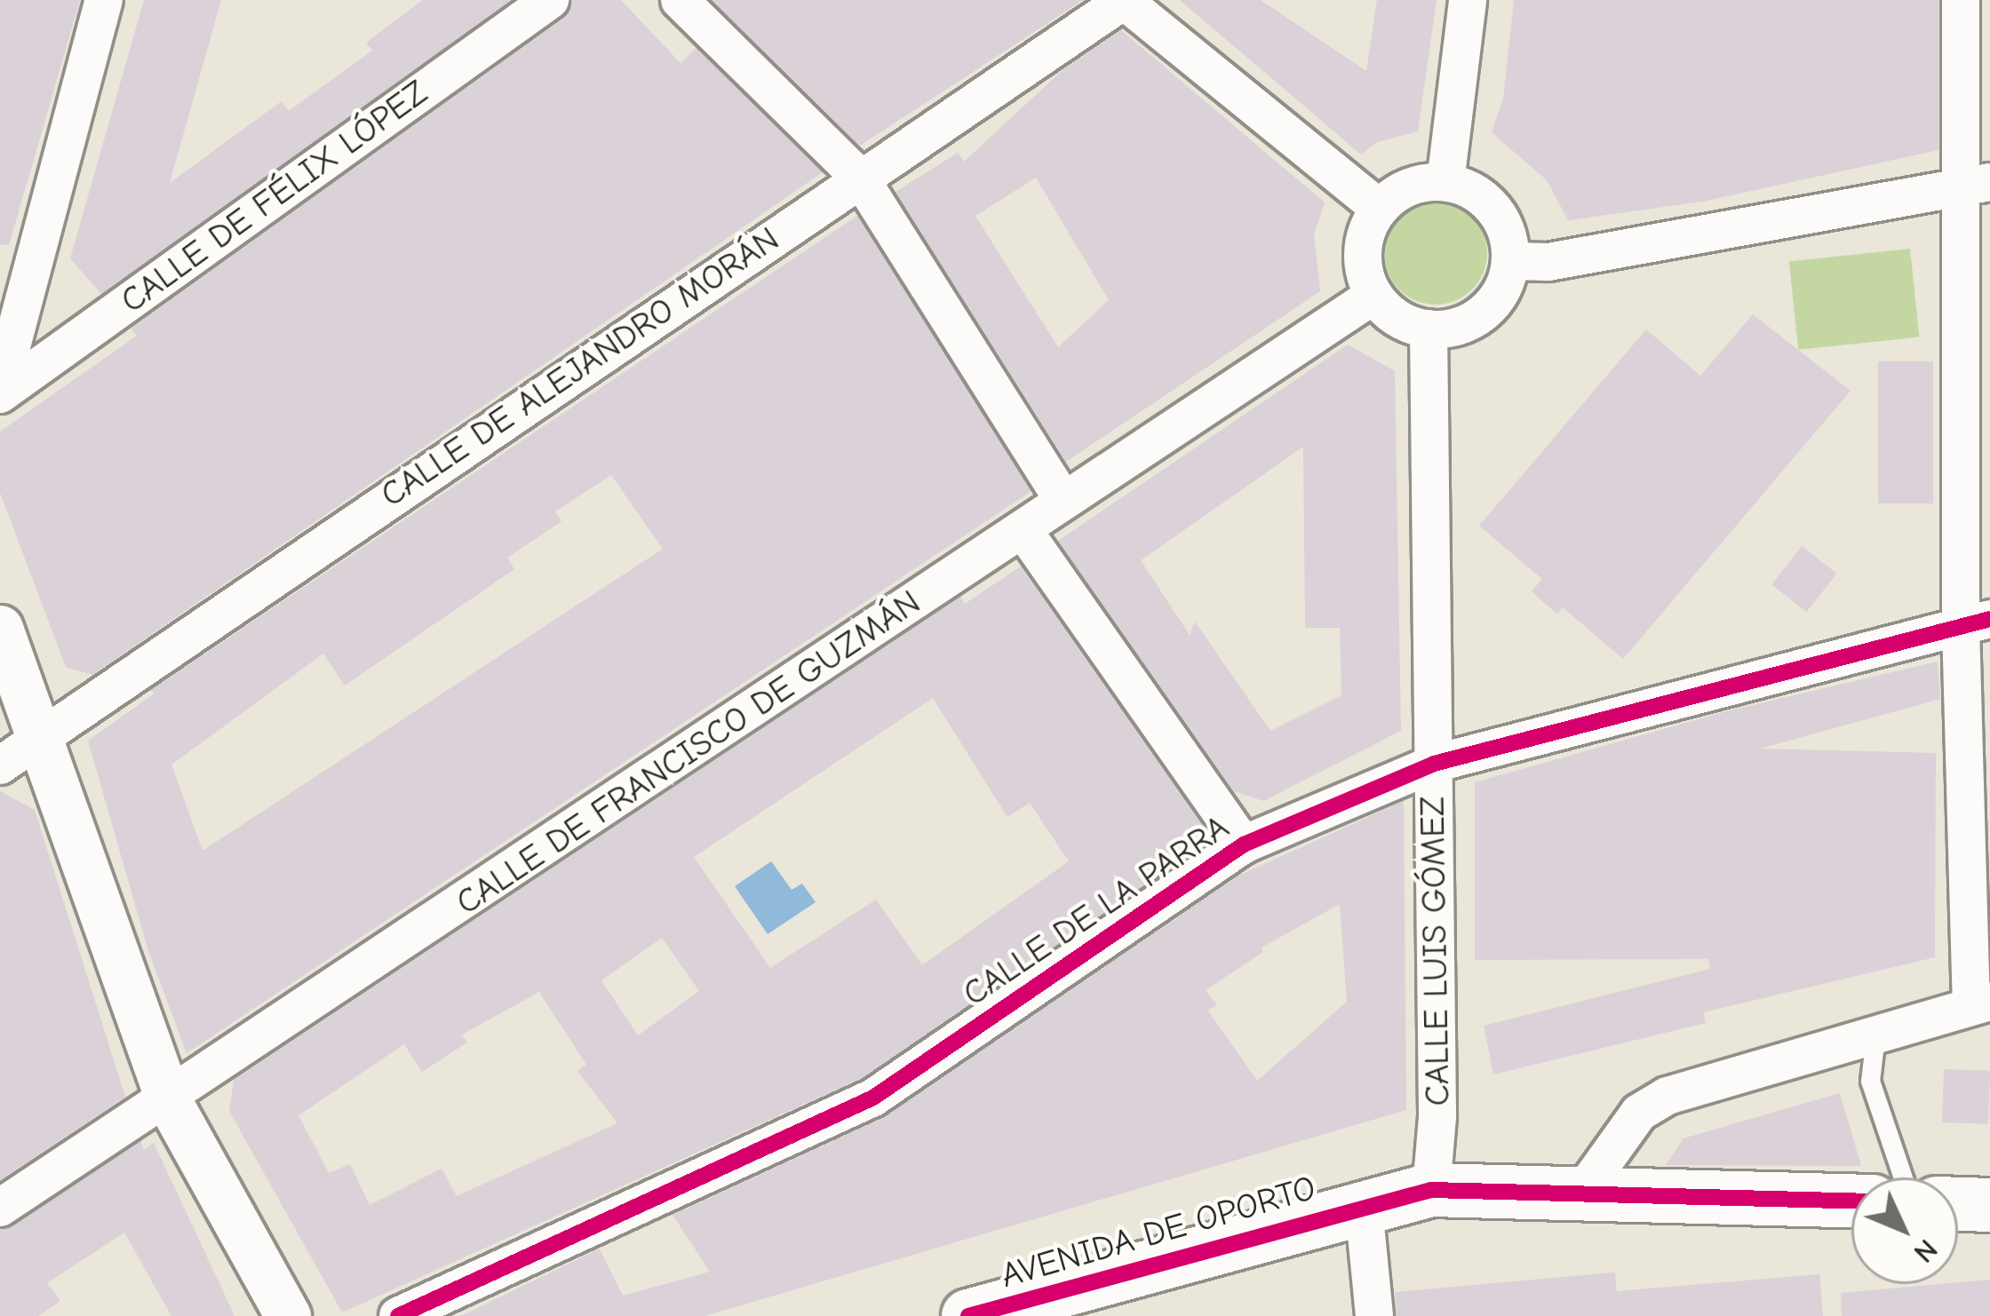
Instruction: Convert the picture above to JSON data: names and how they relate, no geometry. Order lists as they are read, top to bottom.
{
  "streets": {
    "main road": ["AVENIDA DE OPORTO"],
    "street": [
      "CALLE DE FÉLIX LÓPEZ",
      "CALLE DE ALEJANDRO MORÁN",
      "CALLE DE FRANCISCO DE GUZMÁN",
      "CALLE DE LA PARRA",
      "CALLE LUIS GÓMEZ"
    ]
  },
  "crossings": [
    ["CALLE DE FRANCISCO DE GUZMÁN", "CALLE LUIS GÓMEZ"],
    ["CALLE DE LA PARRA", "CALLE LUIS GÓMEZ"],
    ["CALLE LUIS GÓMEZ", "AVENIDA DE OPORTO"]
  ],
  "north": "bottom right"
}
